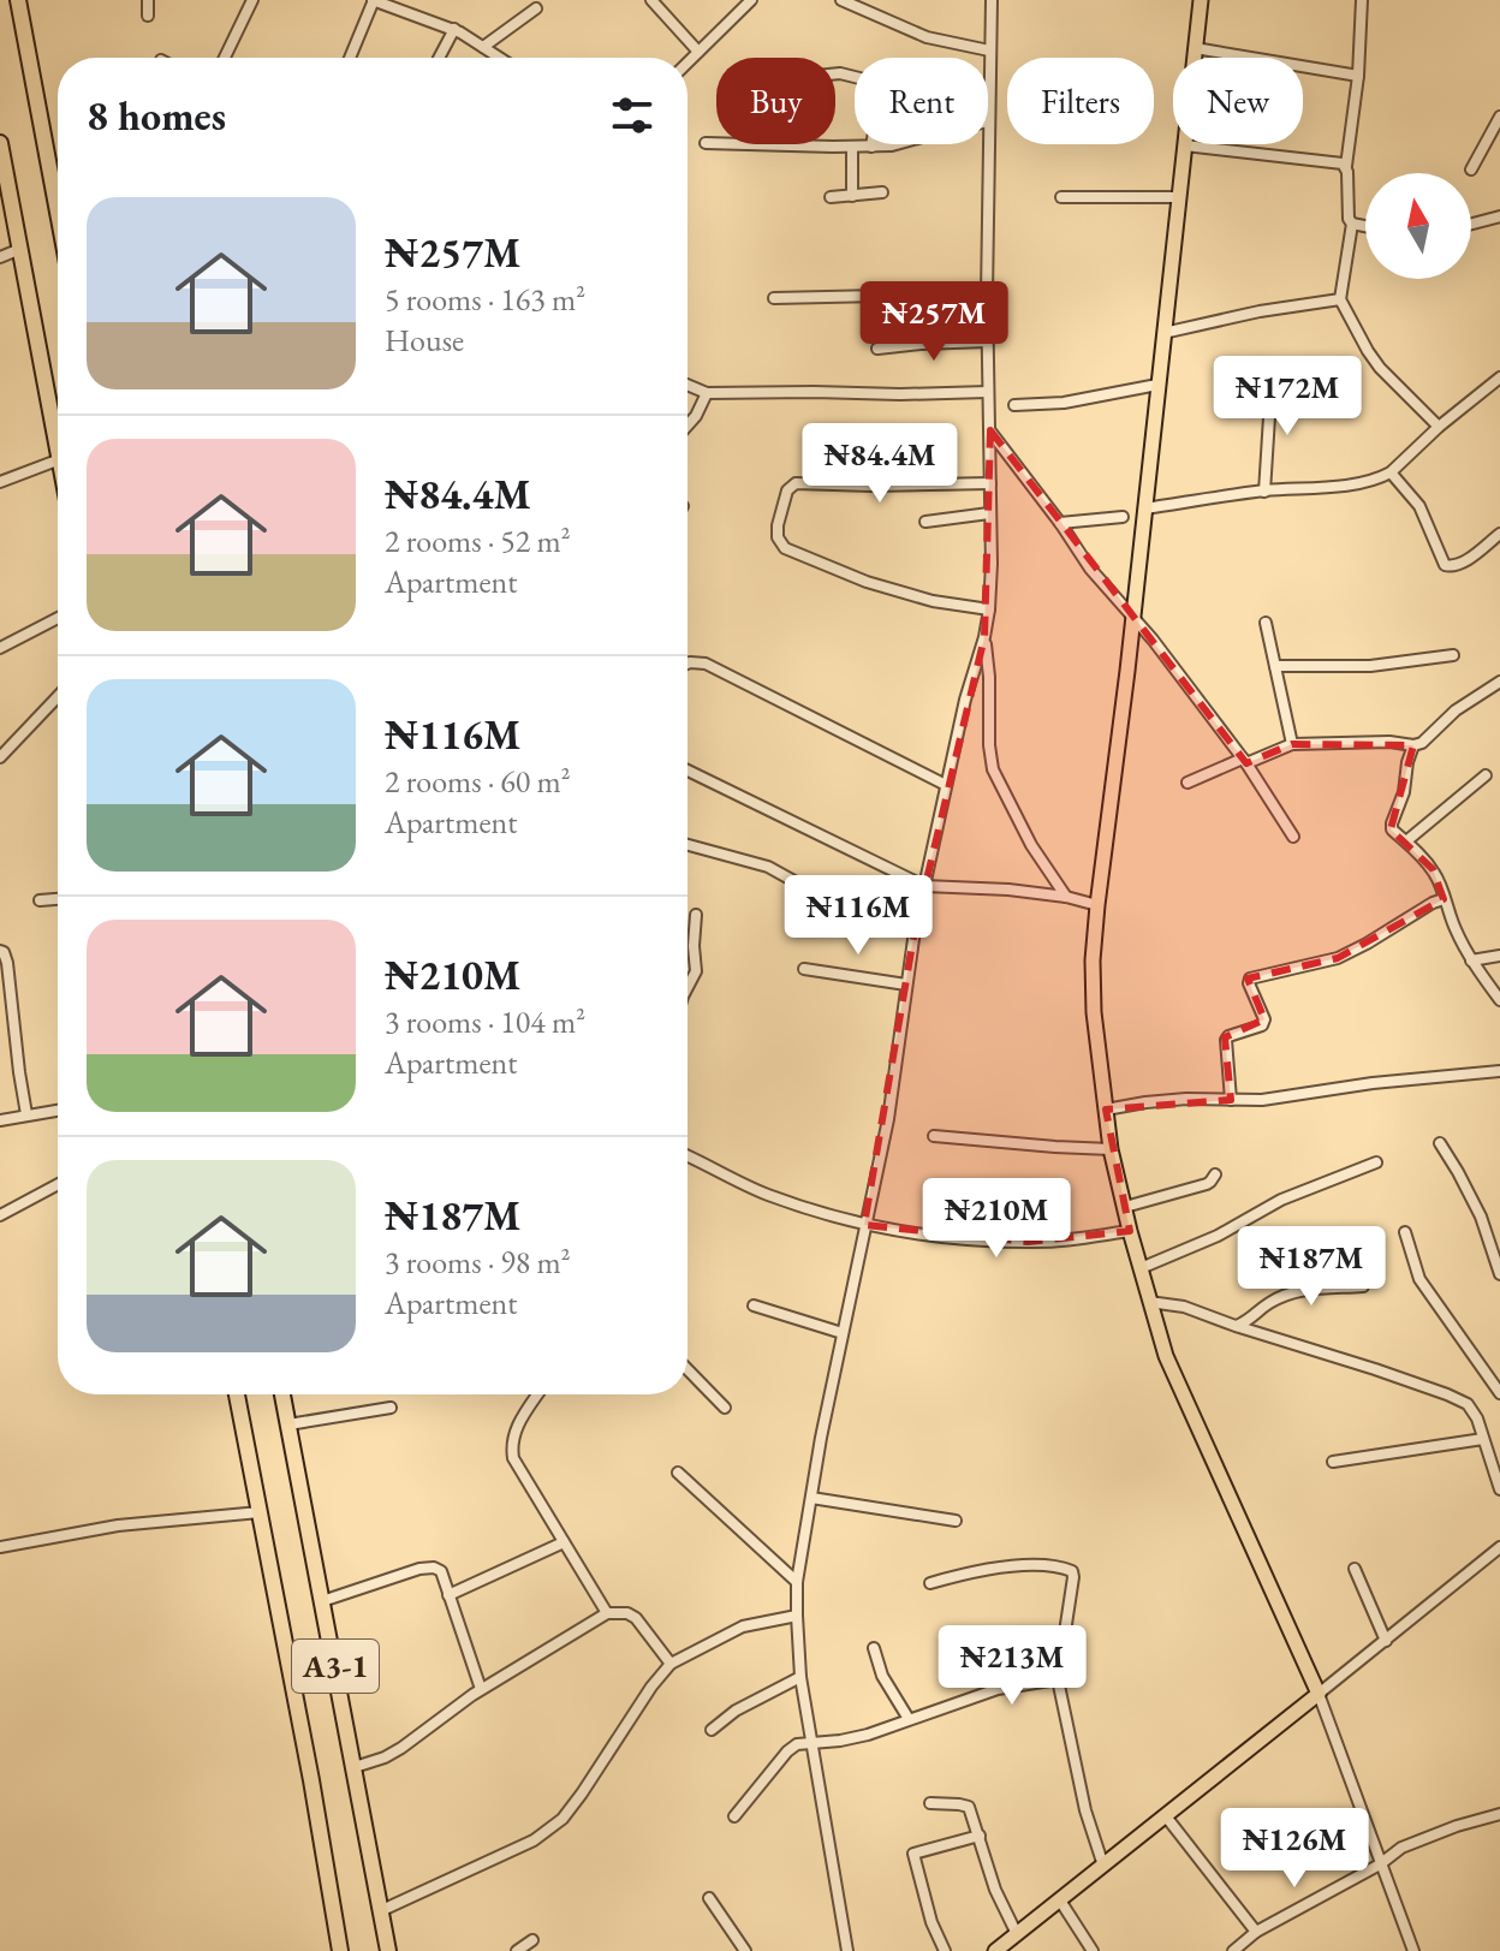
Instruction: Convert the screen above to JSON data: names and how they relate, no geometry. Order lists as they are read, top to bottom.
{
  "streets": {
    "highway": ["A3-1"]
  },
  "north": "top",
  "page": {
    "chip": [
      "Buy",
      "Rent",
      "Filters",
      "New"
    ],
    "heading": "8 homes",
    "list": [
      {
        "name": "₦257M",
        "note": "5 rooms · 163 m² · House"
      },
      {
        "name": "₦84.4M",
        "note": "2 rooms · 52 m² · Apartment"
      },
      {
        "name": "₦116M",
        "note": "2 rooms · 60 m² · Apartment"
      },
      {
        "name": "₦210M",
        "note": "3 rooms · 104 m² · Apartment"
      },
      {
        "name": "₦187M",
        "note": "3 rooms · 98 m² · Apartment"
      }
    ],
    "price": [
      "₦257M",
      "₦172M",
      "₦84.4M",
      "₦116M",
      "₦210M",
      "₦187M",
      "₦213M",
      "₦126M"
    ]
  }
}
